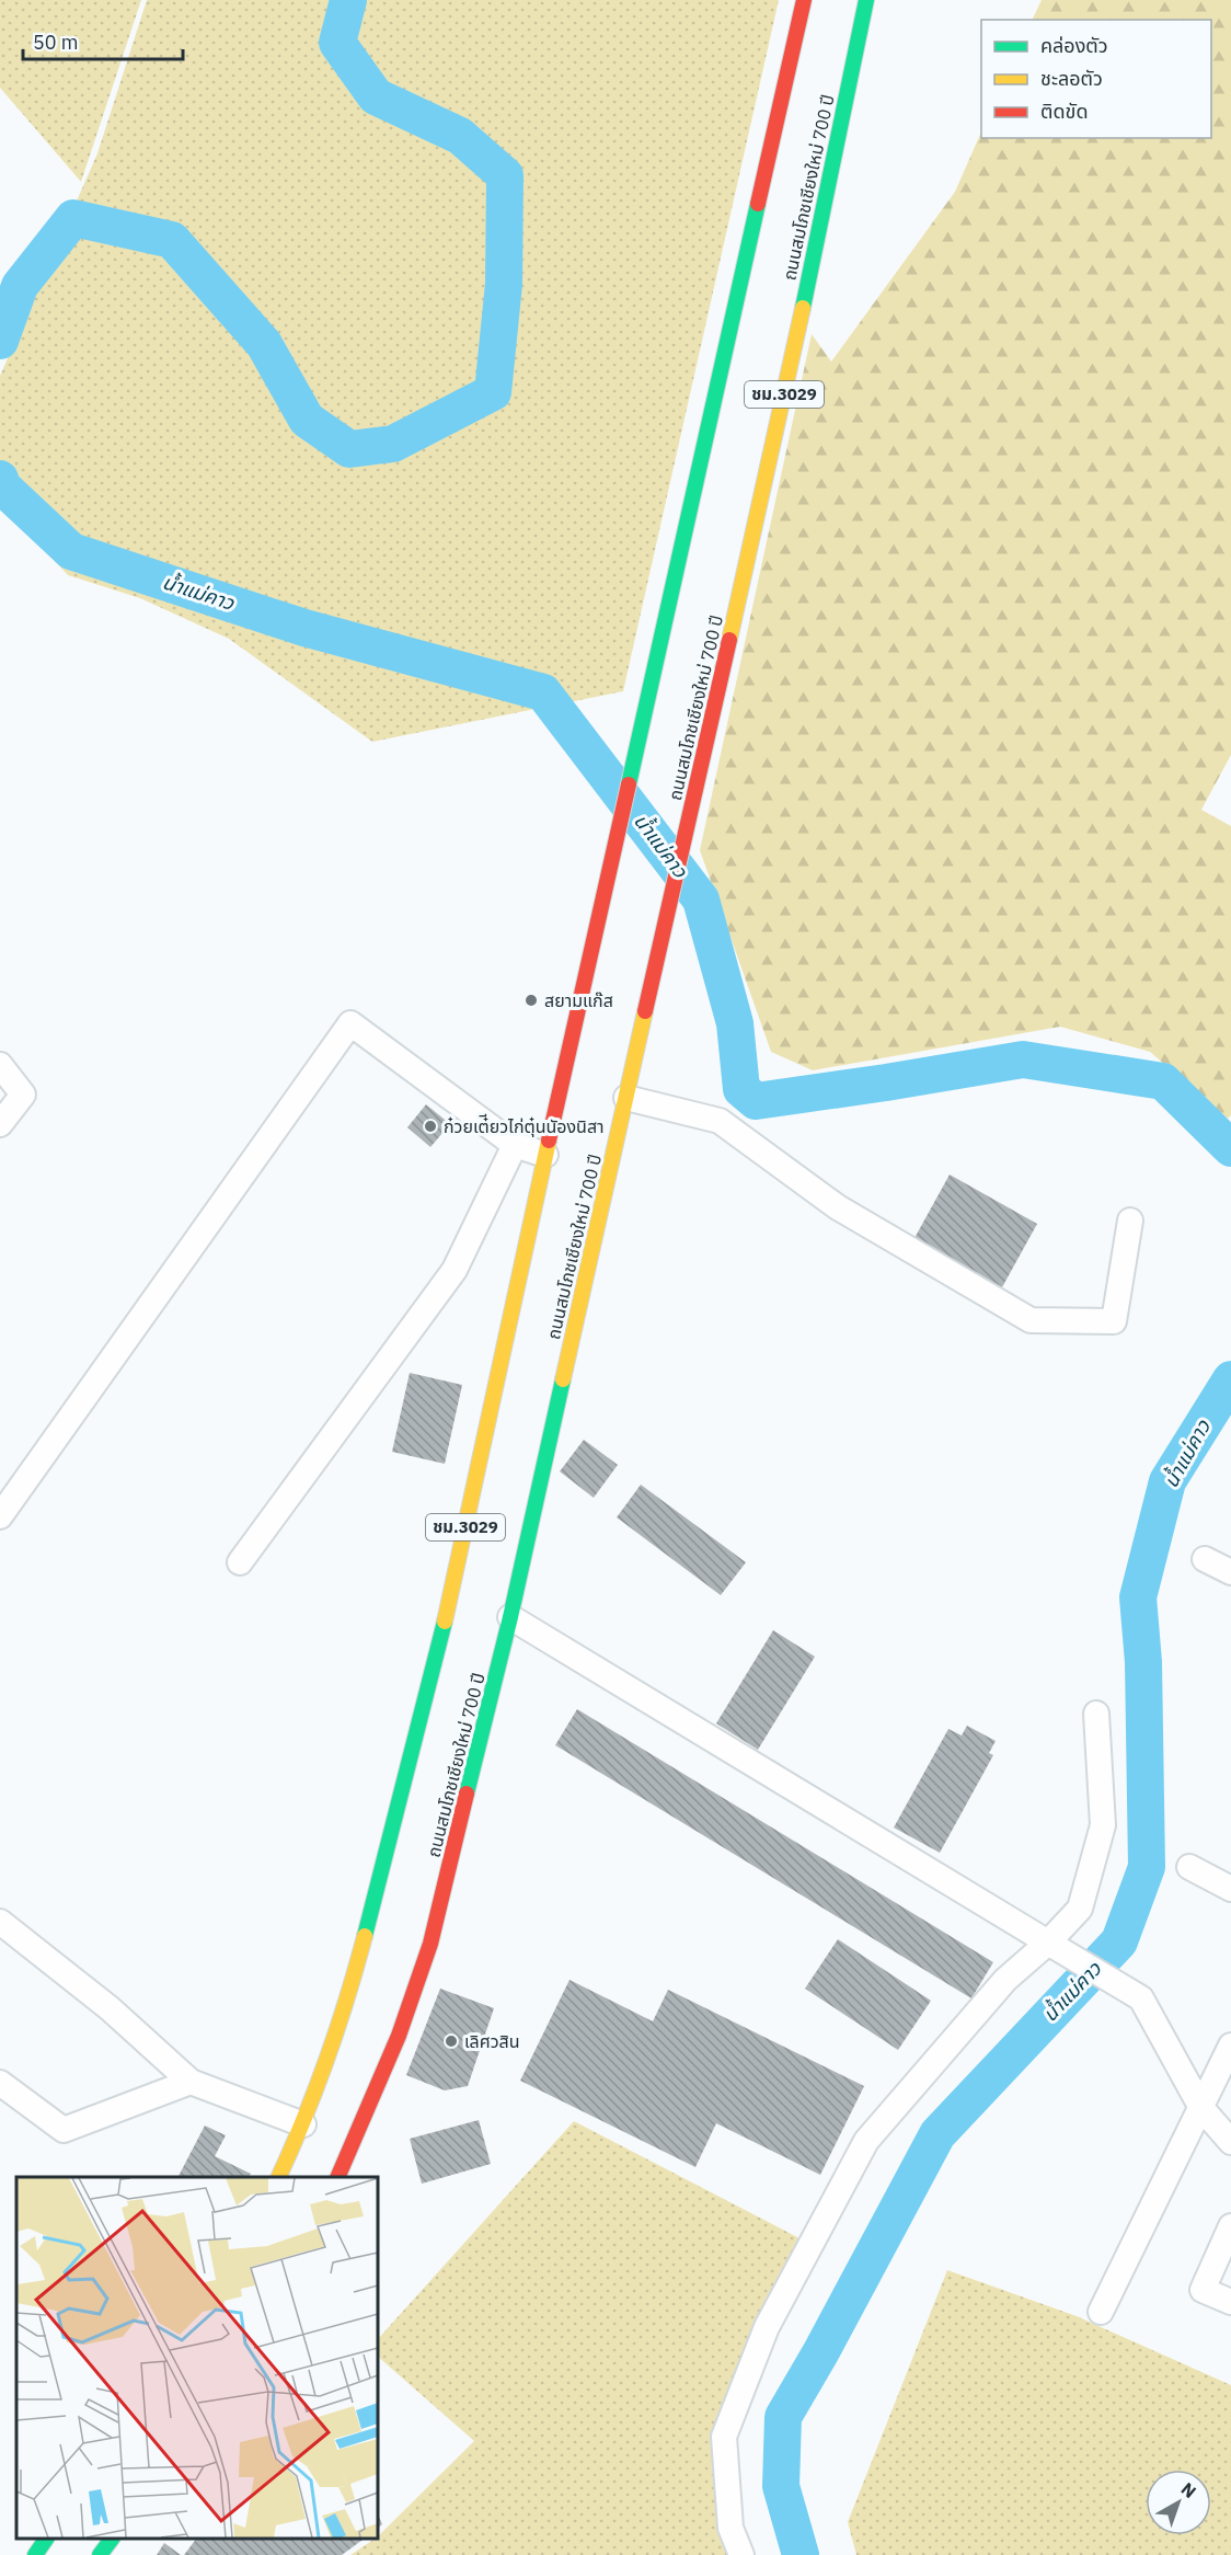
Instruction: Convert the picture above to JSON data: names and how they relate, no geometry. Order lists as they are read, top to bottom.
{
  "streets": {
    "main road": ["ถนนสมโภชเชียงใหม่ 700 ปี", "ชม.3029"]
  },
  "water": ["น้ำแม่คาว"],
  "places": ["สยามแก๊ส", "ก๋วยเต๋ียวไก่ตุ๋นนัองนิสา", "เลิศวสิน"],
  "legend": ["คล่องตัว", "ชะลอตัว", "ติดขัด"],
  "scale_bar": "50 m",
  "north": "top right"
}
